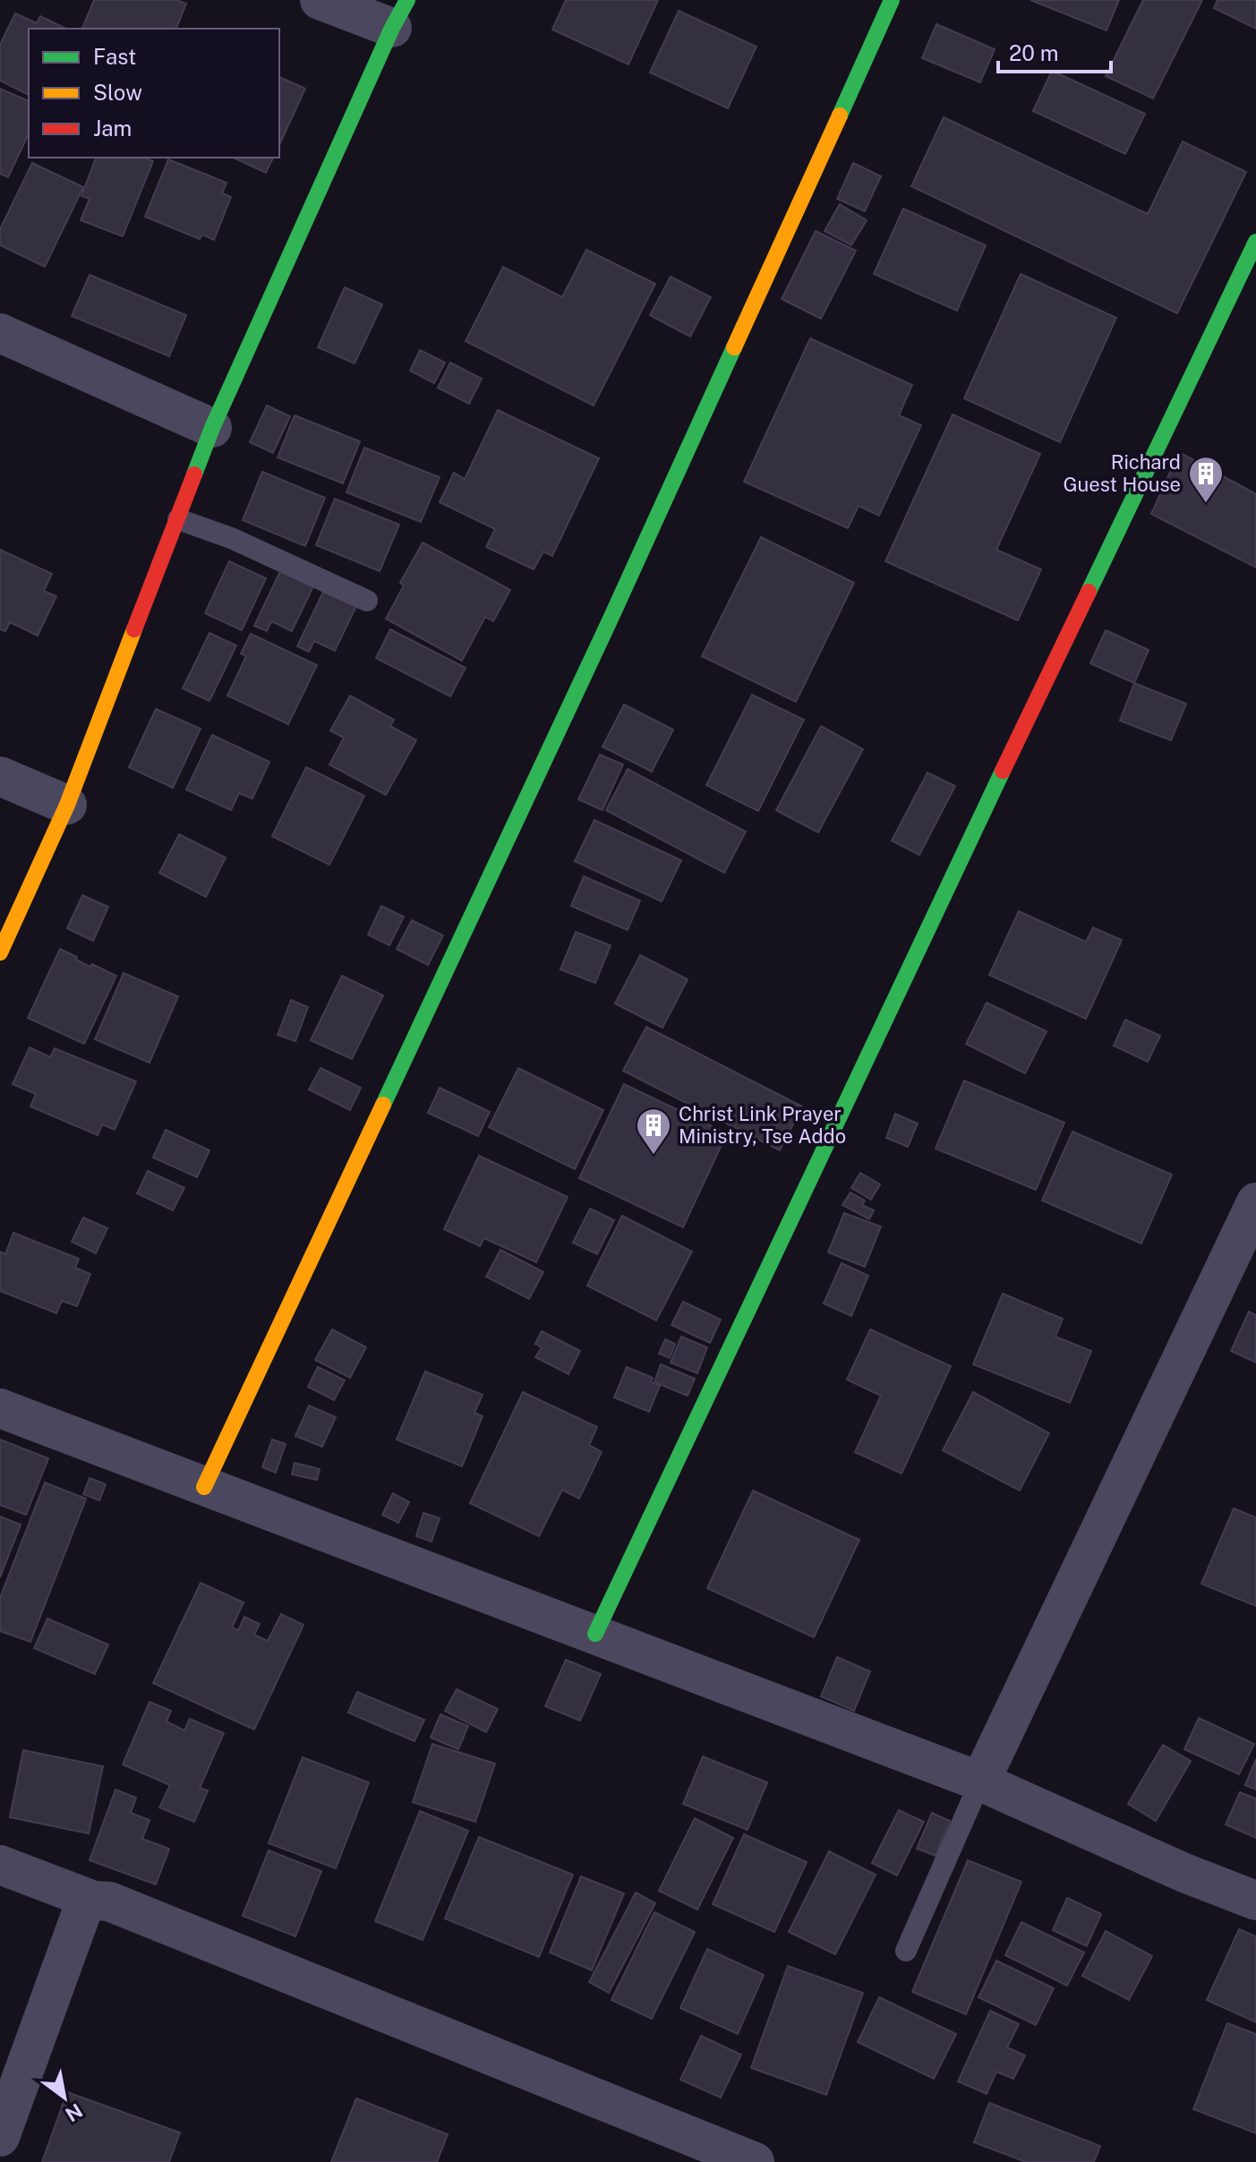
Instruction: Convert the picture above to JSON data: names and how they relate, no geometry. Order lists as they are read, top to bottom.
{
  "places": {
    "building": ["Richard Guest House", "Christ Link Prayer Ministry, Tse Addo"]
  },
  "legend": ["Fast", "Slow", "Jam"],
  "scale_bar": "20 m",
  "north": "bottom right"
}
